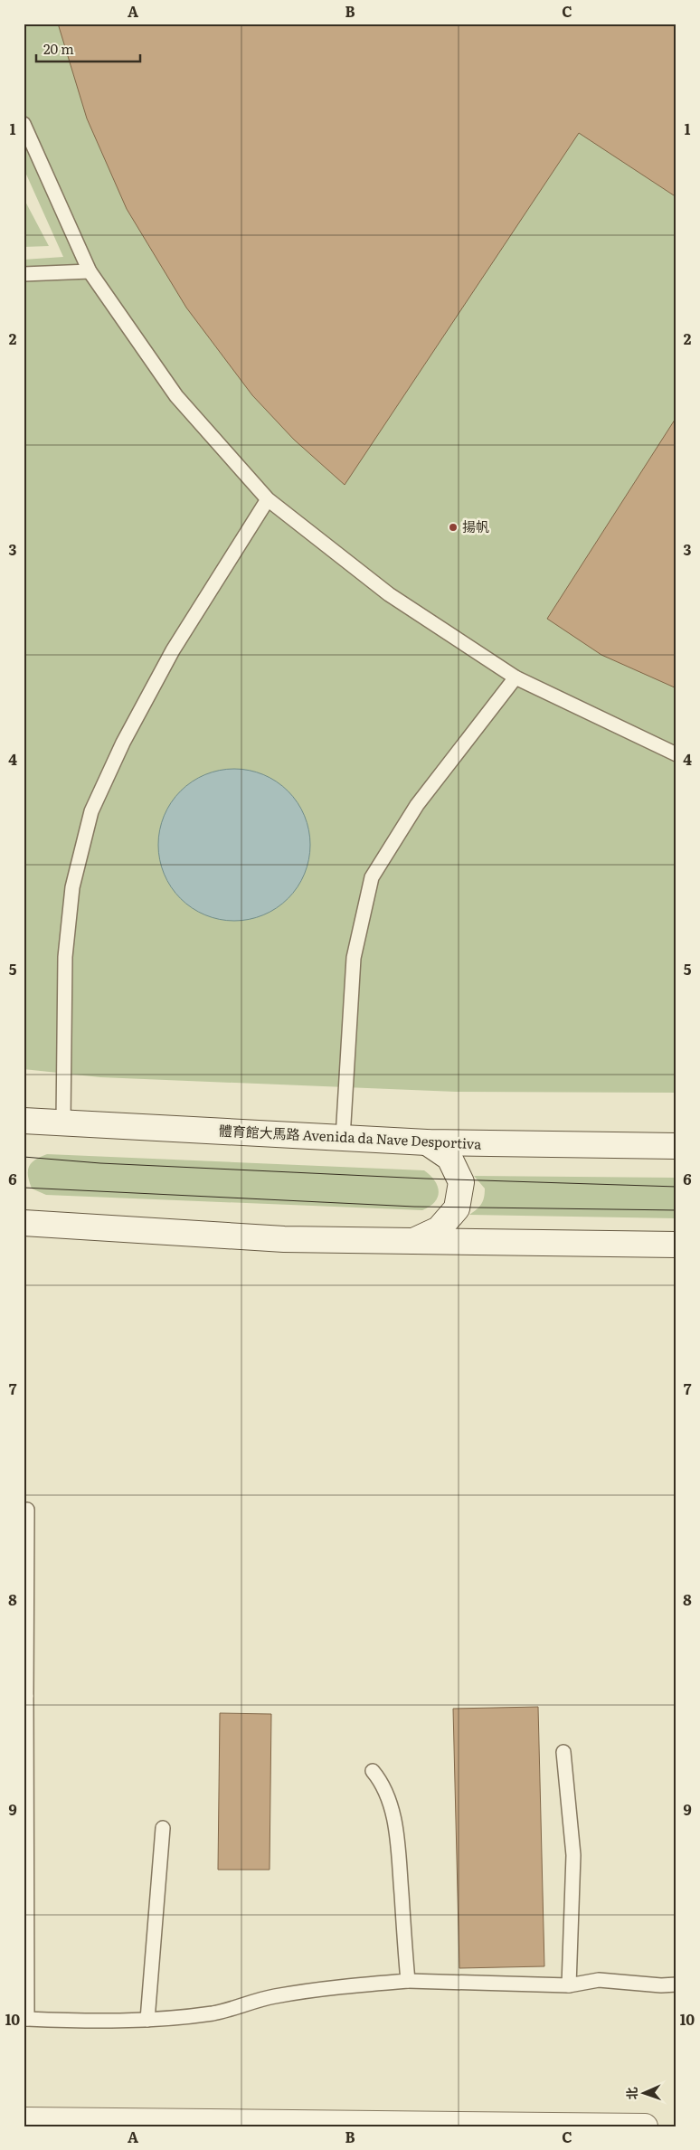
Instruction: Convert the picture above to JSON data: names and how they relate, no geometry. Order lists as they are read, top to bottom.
{
  "streets": {
    "main road": ["體育館大馬路 Avenida da Nave Desportiva"]
  },
  "places": ["揚帆"],
  "scale_bar": "20 m",
  "north": "left",
  "grid": {
    "columns": ["A", "B", "C"],
    "rows": [
      "1",
      "2",
      "3",
      "4",
      "5",
      "6",
      "7",
      "8",
      "9",
      "10"
    ]
  }
}
